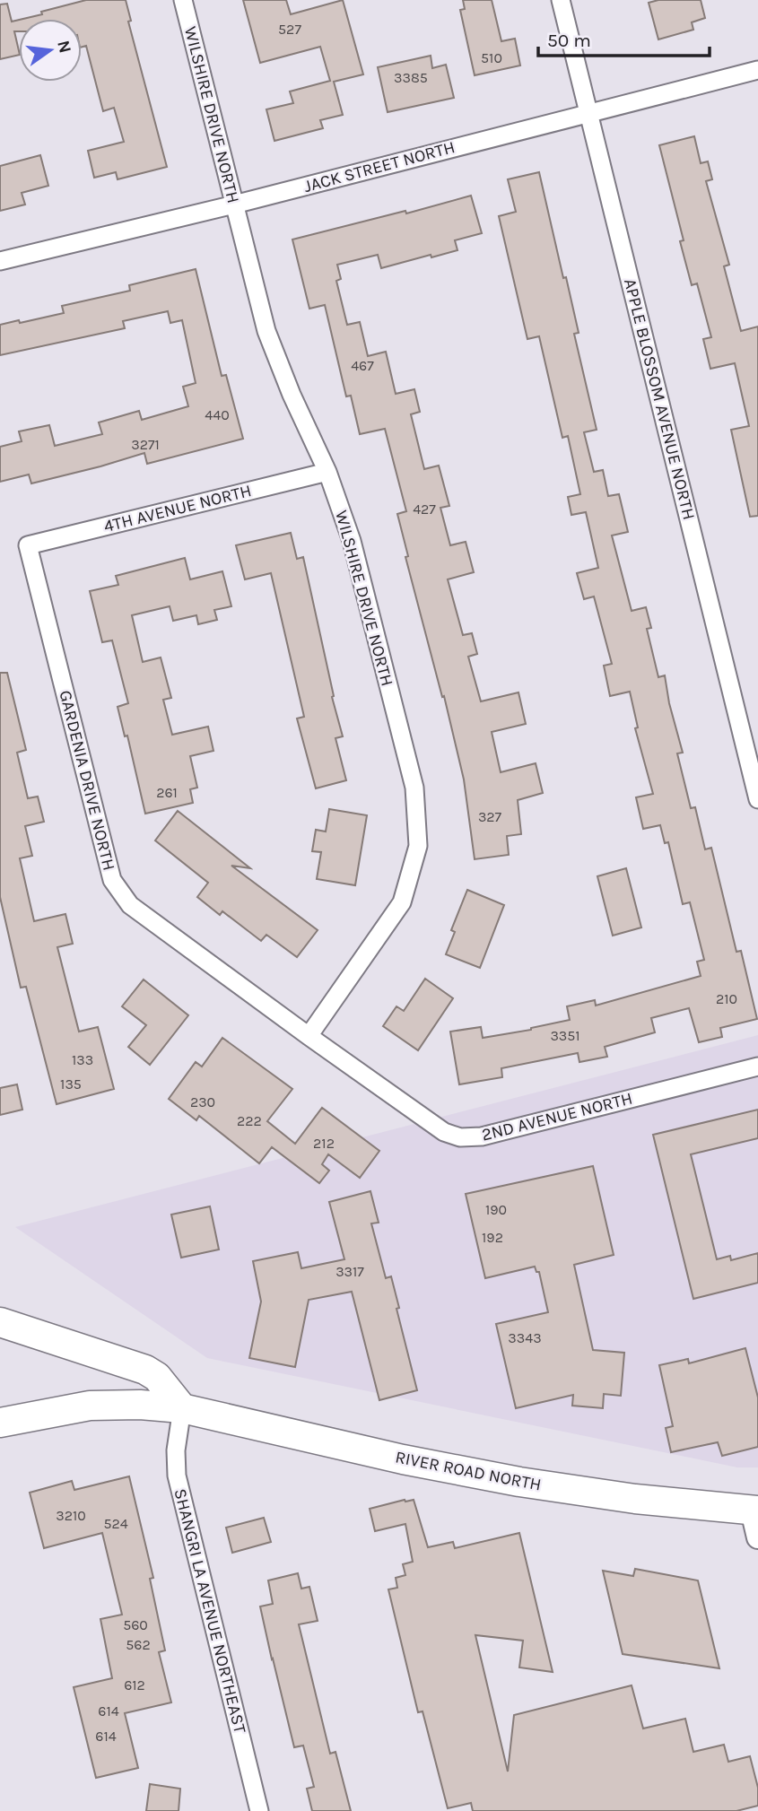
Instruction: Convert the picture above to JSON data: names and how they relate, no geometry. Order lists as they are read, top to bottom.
{
  "streets": {
    "main road": ["RIVER ROAD NORTH"],
    "street": [
      "WILSHIRE DRIVE NORTH",
      "JACK STREET NORTH",
      "APPLE BLOSSOM AVENUE NORTH",
      "4TH AVENUE NORTH",
      "GARDENIA DRIVE NORTH",
      "2ND AVENUE NORTH",
      "SHANGRI LA AVENUE NORTHEAST"
    ]
  },
  "crossings": [
    ["WILSHIRE DRIVE NORTH", "JACK STREET NORTH"],
    ["WILSHIRE DRIVE NORTH", "4TH AVENUE NORTH"],
    ["WILSHIRE DRIVE NORTH", "GARDENIA DRIVE NORTH"],
    ["WILSHIRE DRIVE NORTH", "2ND AVENUE NORTH"],
    ["JACK STREET NORTH", "APPLE BLOSSOM AVENUE NORTH"],
    ["4TH AVENUE NORTH", "GARDENIA DRIVE NORTH"],
    ["GARDENIA DRIVE NORTH", "2ND AVENUE NORTH"],
    ["RIVER ROAD NORTH", "SHANGRI LA AVENUE NORTHEAST"]
  ],
  "house_numbers": [
    "527",
    "510",
    "3385",
    "467",
    "440",
    "3271",
    "427",
    "261",
    "327",
    "210",
    "3351",
    "133",
    "135",
    "230",
    "222",
    "212",
    "190",
    "192",
    "3317",
    "3343",
    "3210",
    "524",
    "560",
    "562",
    "612",
    "614",
    "614"
  ],
  "scale_bar": "50 m",
  "north": "right"
}
